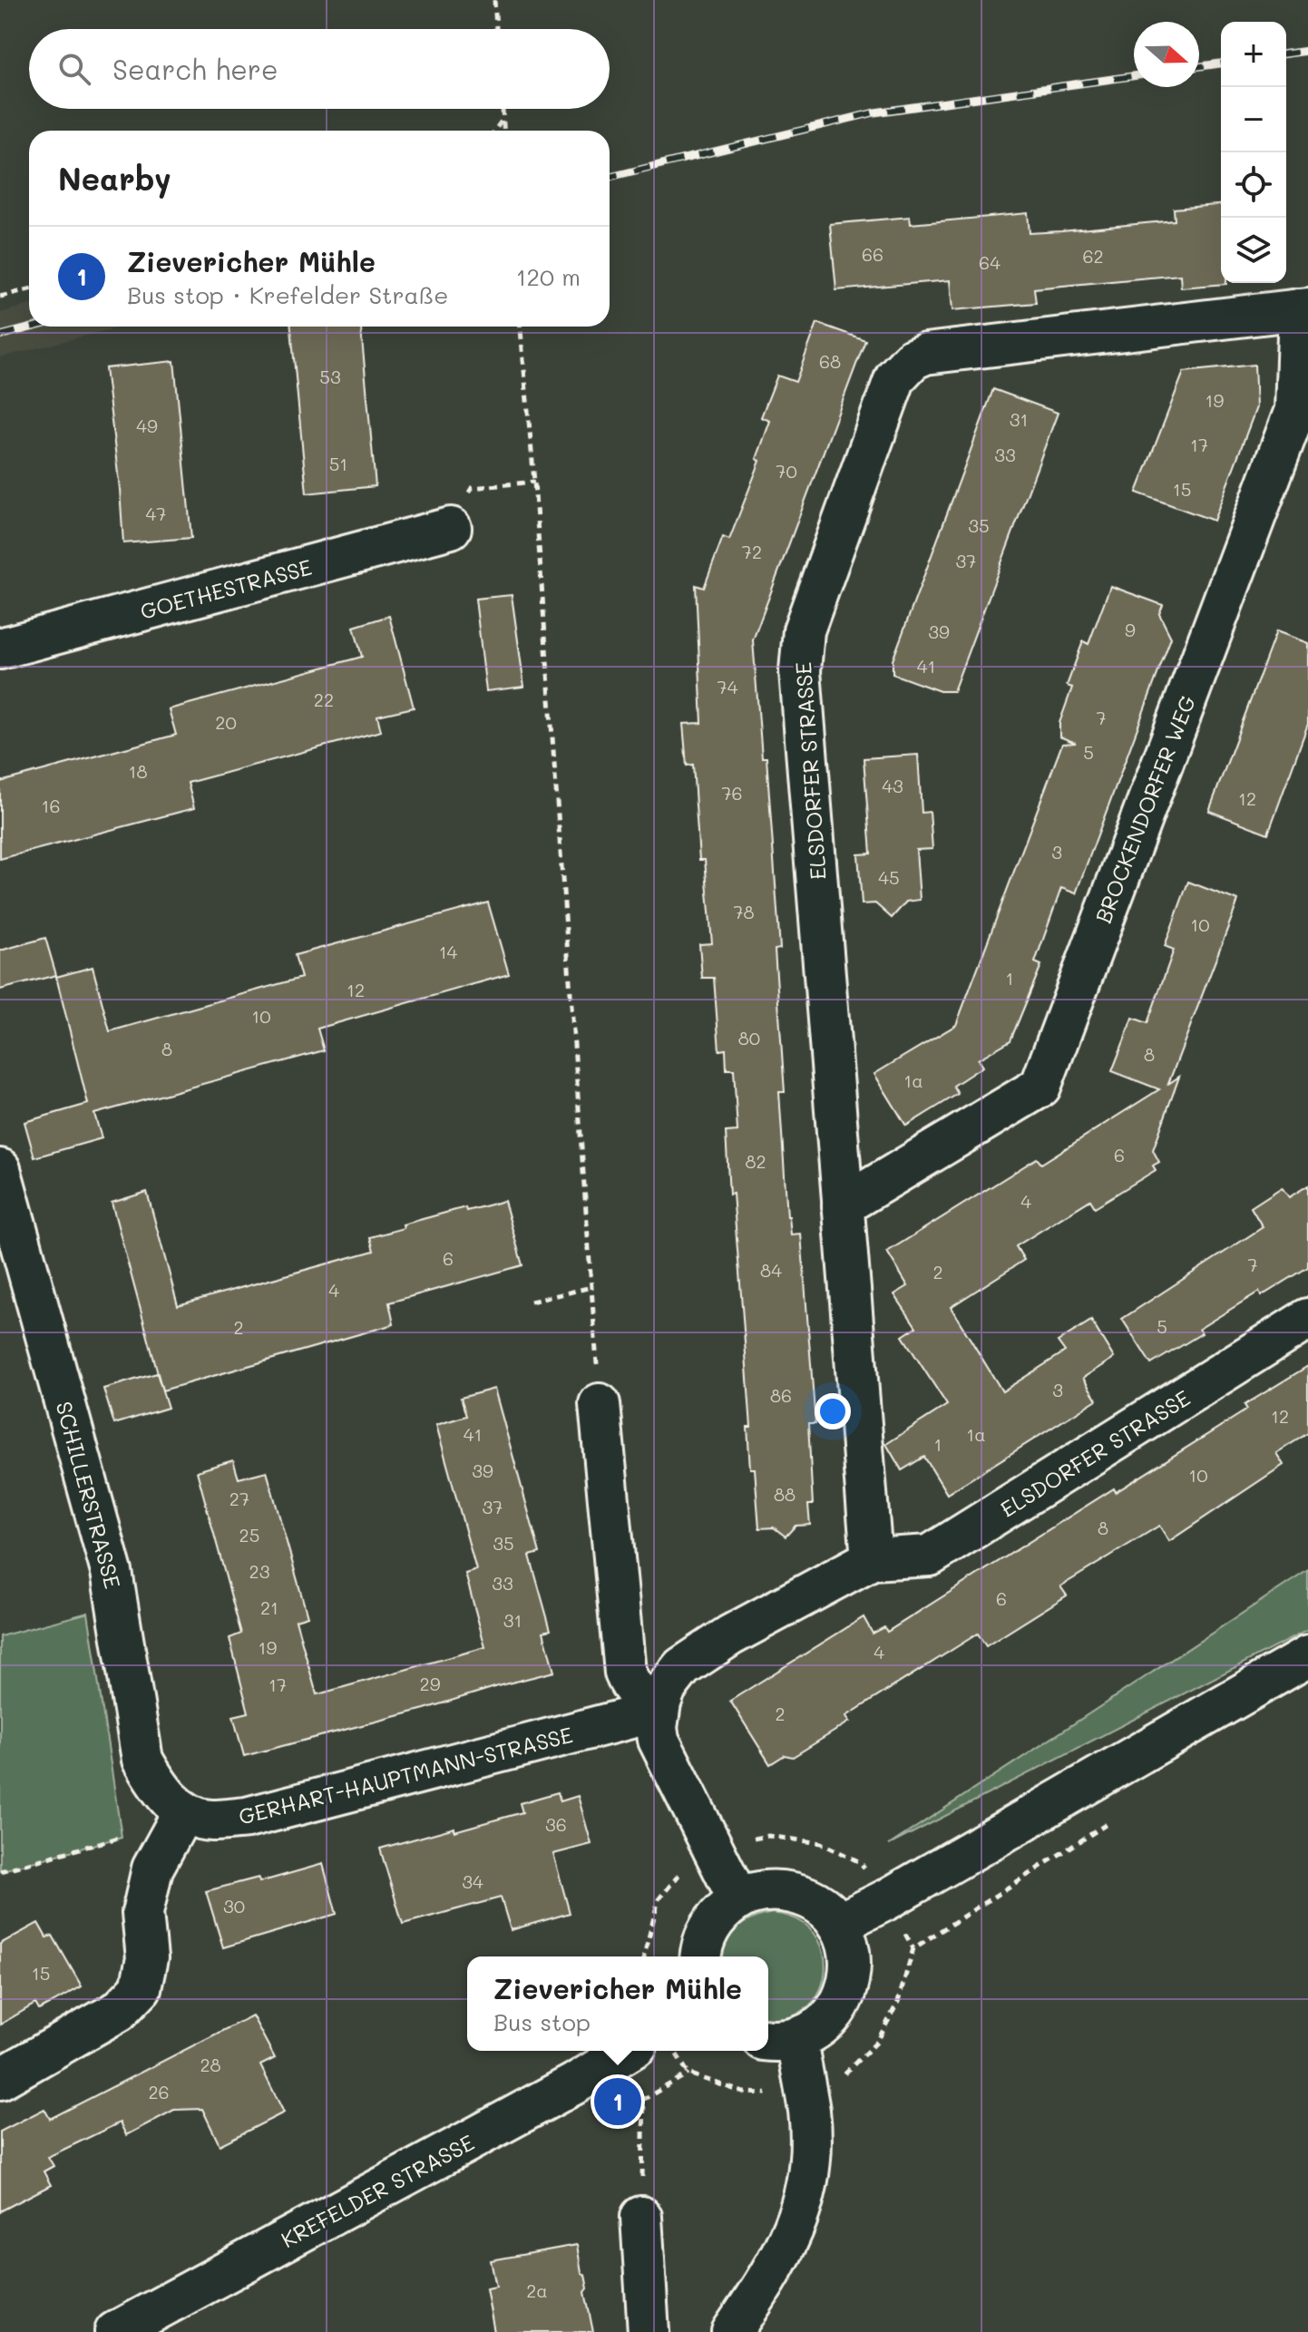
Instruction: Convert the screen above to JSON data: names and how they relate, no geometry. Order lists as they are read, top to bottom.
{
  "streets": {
    "street": [
      "GOETHESTRASSE",
      "ELSDORFER STRASSE",
      "BROCKENDORFER WEG",
      "SCHILLERSTRASSE",
      "GERHART-HAUPTMANN-STRASSE",
      "KREFELDER STRASSE"
    ]
  },
  "crossings": [
    ["ELSDORFER STRASSE", "BROCKENDORFER WEG"],
    ["ELSDORFER STRASSE", "GERHART-HAUPTMANN-STRASSE"],
    ["SCHILLERSTRASSE", "GERHART-HAUPTMANN-STRASSE"]
  ],
  "house_numbers": [
    "66",
    "62",
    "64",
    "68",
    "53",
    "19",
    "31",
    "49",
    "17",
    "33",
    "51",
    "70",
    "15",
    "47",
    "35",
    "72",
    "37",
    "9",
    "39",
    "41",
    "74",
    "22",
    "7",
    "20",
    "5",
    "18",
    "43",
    "76",
    "12",
    "16",
    "3",
    "45",
    "78",
    "10",
    "14",
    "1",
    "12",
    "10",
    "80",
    "8",
    "8",
    "1a",
    "6",
    "82",
    "4",
    "6",
    "7",
    "84",
    "2",
    "4",
    "5",
    "2",
    "3",
    "86",
    "12",
    "41",
    "1a",
    "1",
    "39",
    "10",
    "88",
    "27",
    "37",
    "8",
    "25",
    "35",
    "23",
    "33",
    "6",
    "21",
    "31",
    "19",
    "4",
    "29",
    "17",
    "2",
    "36",
    "34",
    "30",
    "15",
    "28",
    "26",
    "2a"
  ],
  "north": "right",
  "page": {
    "map_buttons": ["+", "−"],
    "search": "Search here",
    "heading": "Nearby",
    "list": [
      {
        "mark": "1",
        "name": "Zievericher Mühle",
        "note": "Bus stop · Krefelder Straße",
        "value": "120 m"
      }
    ],
    "popup": ["Zievericher Mühle", "Bus stop"],
    "pins": "1"
  }
}
